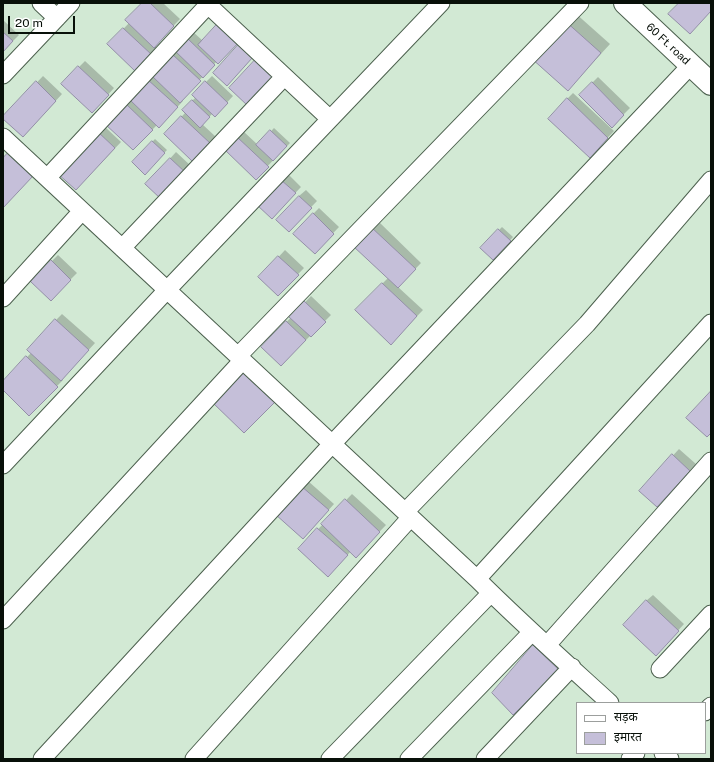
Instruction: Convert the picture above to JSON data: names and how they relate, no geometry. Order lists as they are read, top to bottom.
{
  "streets": {
    "street": ["60 Ft. road"]
  },
  "legend": ["सड़क", "इमारत"],
  "scale_bar": "20 m"
}
